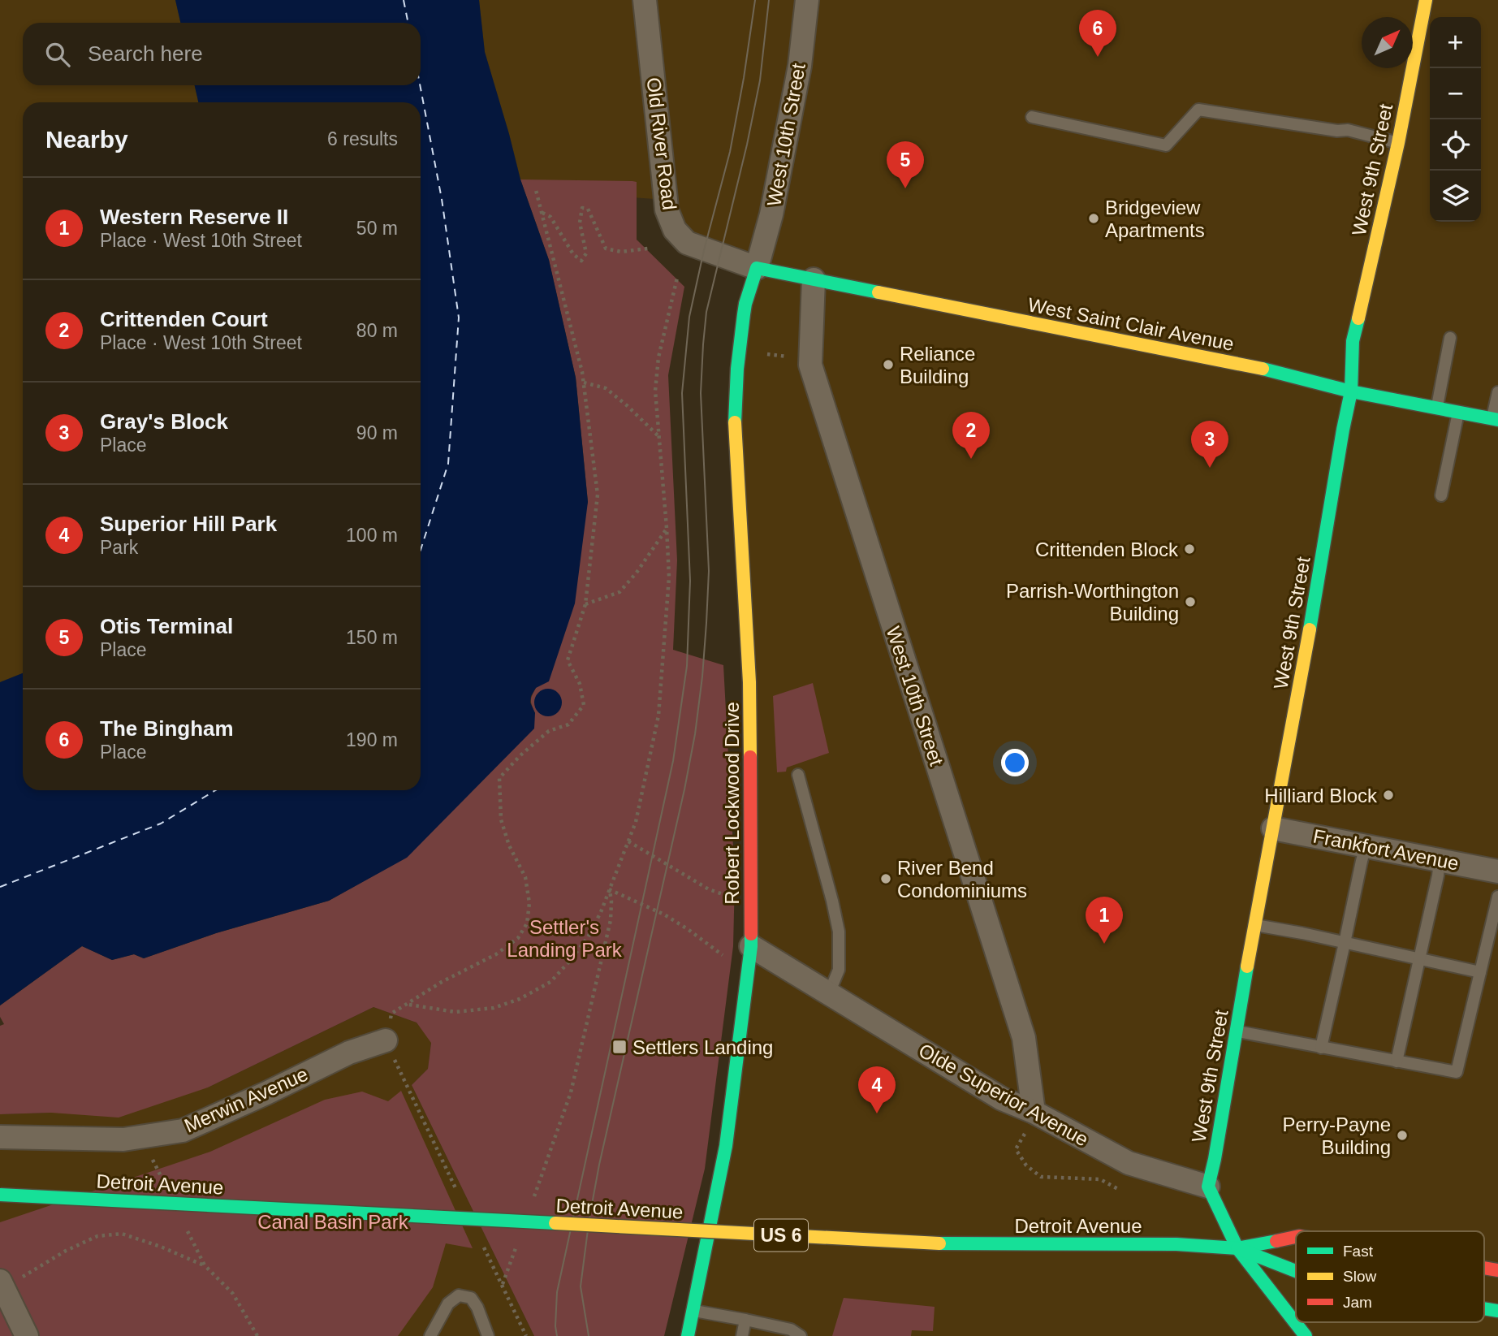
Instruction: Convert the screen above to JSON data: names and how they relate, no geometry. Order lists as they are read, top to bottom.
{
  "streets": {
    "street": [
      "West 10th Street",
      "Old River Road",
      "West 9th Street",
      "West Saint Clair Avenue",
      "Robert Lockwood Drive",
      "Frankfort Avenue",
      "Olde Superior Avenue",
      "Merwin Avenue",
      "Detroit Avenue",
      "US 6"
    ]
  },
  "crossings": [
    ["West 10th Street", "Old River Road"],
    ["West 10th Street", "West Saint Clair Avenue"],
    ["West 10th Street", "Robert Lockwood Drive"],
    ["West 10th Street", "Olde Superior Avenue"],
    ["Old River Road", "West Saint Clair Avenue"],
    ["Old River Road", "Robert Lockwood Drive"],
    ["West 9th Street", "West Saint Clair Avenue"],
    ["West 9th Street", "Frankfort Avenue"],
    ["West 9th Street", "Olde Superior Avenue"],
    ["West Saint Clair Avenue", "Robert Lockwood Drive"],
    ["Robert Lockwood Drive", "Olde Superior Avenue"],
    ["Detroit Avenue", "US 6"]
  ],
  "parks": ["Settler's Landing Park", "Canal Basin Park"],
  "places": {
    "other": [
      "Bridgeview Apartments",
      "Reliance Building",
      "Crittenden Block",
      "Parrish-Worthington Building",
      "Hilliard Block",
      "River Bend Condominiums",
      "Perry-Payne Building"
    ],
    "transit": ["Settlers Landing"]
  },
  "legend": ["Fast", "Slow", "Jam"],
  "north": "top right",
  "page": {
    "pins": [
      "6",
      "5",
      "2",
      "3",
      "1",
      "4"
    ],
    "map_buttons": ["+", "−"],
    "search": "Search here",
    "heading": ["Nearby", "6 results"],
    "list": [
      {
        "mark": "1",
        "name": "Western Reserve II",
        "note": "Place · West 10th Street",
        "value": "50 m"
      },
      {
        "mark": "2",
        "name": "Crittenden Court",
        "note": "Place · West 10th Street",
        "value": "80 m"
      },
      {
        "mark": "3",
        "name": "Gray's Block",
        "note": "Place",
        "value": "90 m"
      },
      {
        "mark": "4",
        "name": "Superior Hill Park",
        "note": "Park",
        "value": "100 m"
      },
      {
        "mark": "5",
        "name": "Otis Terminal",
        "note": "Place",
        "value": "150 m"
      },
      {
        "mark": "6",
        "name": "The Bingham",
        "note": "Place",
        "value": "190 m"
      }
    ]
  }
}
